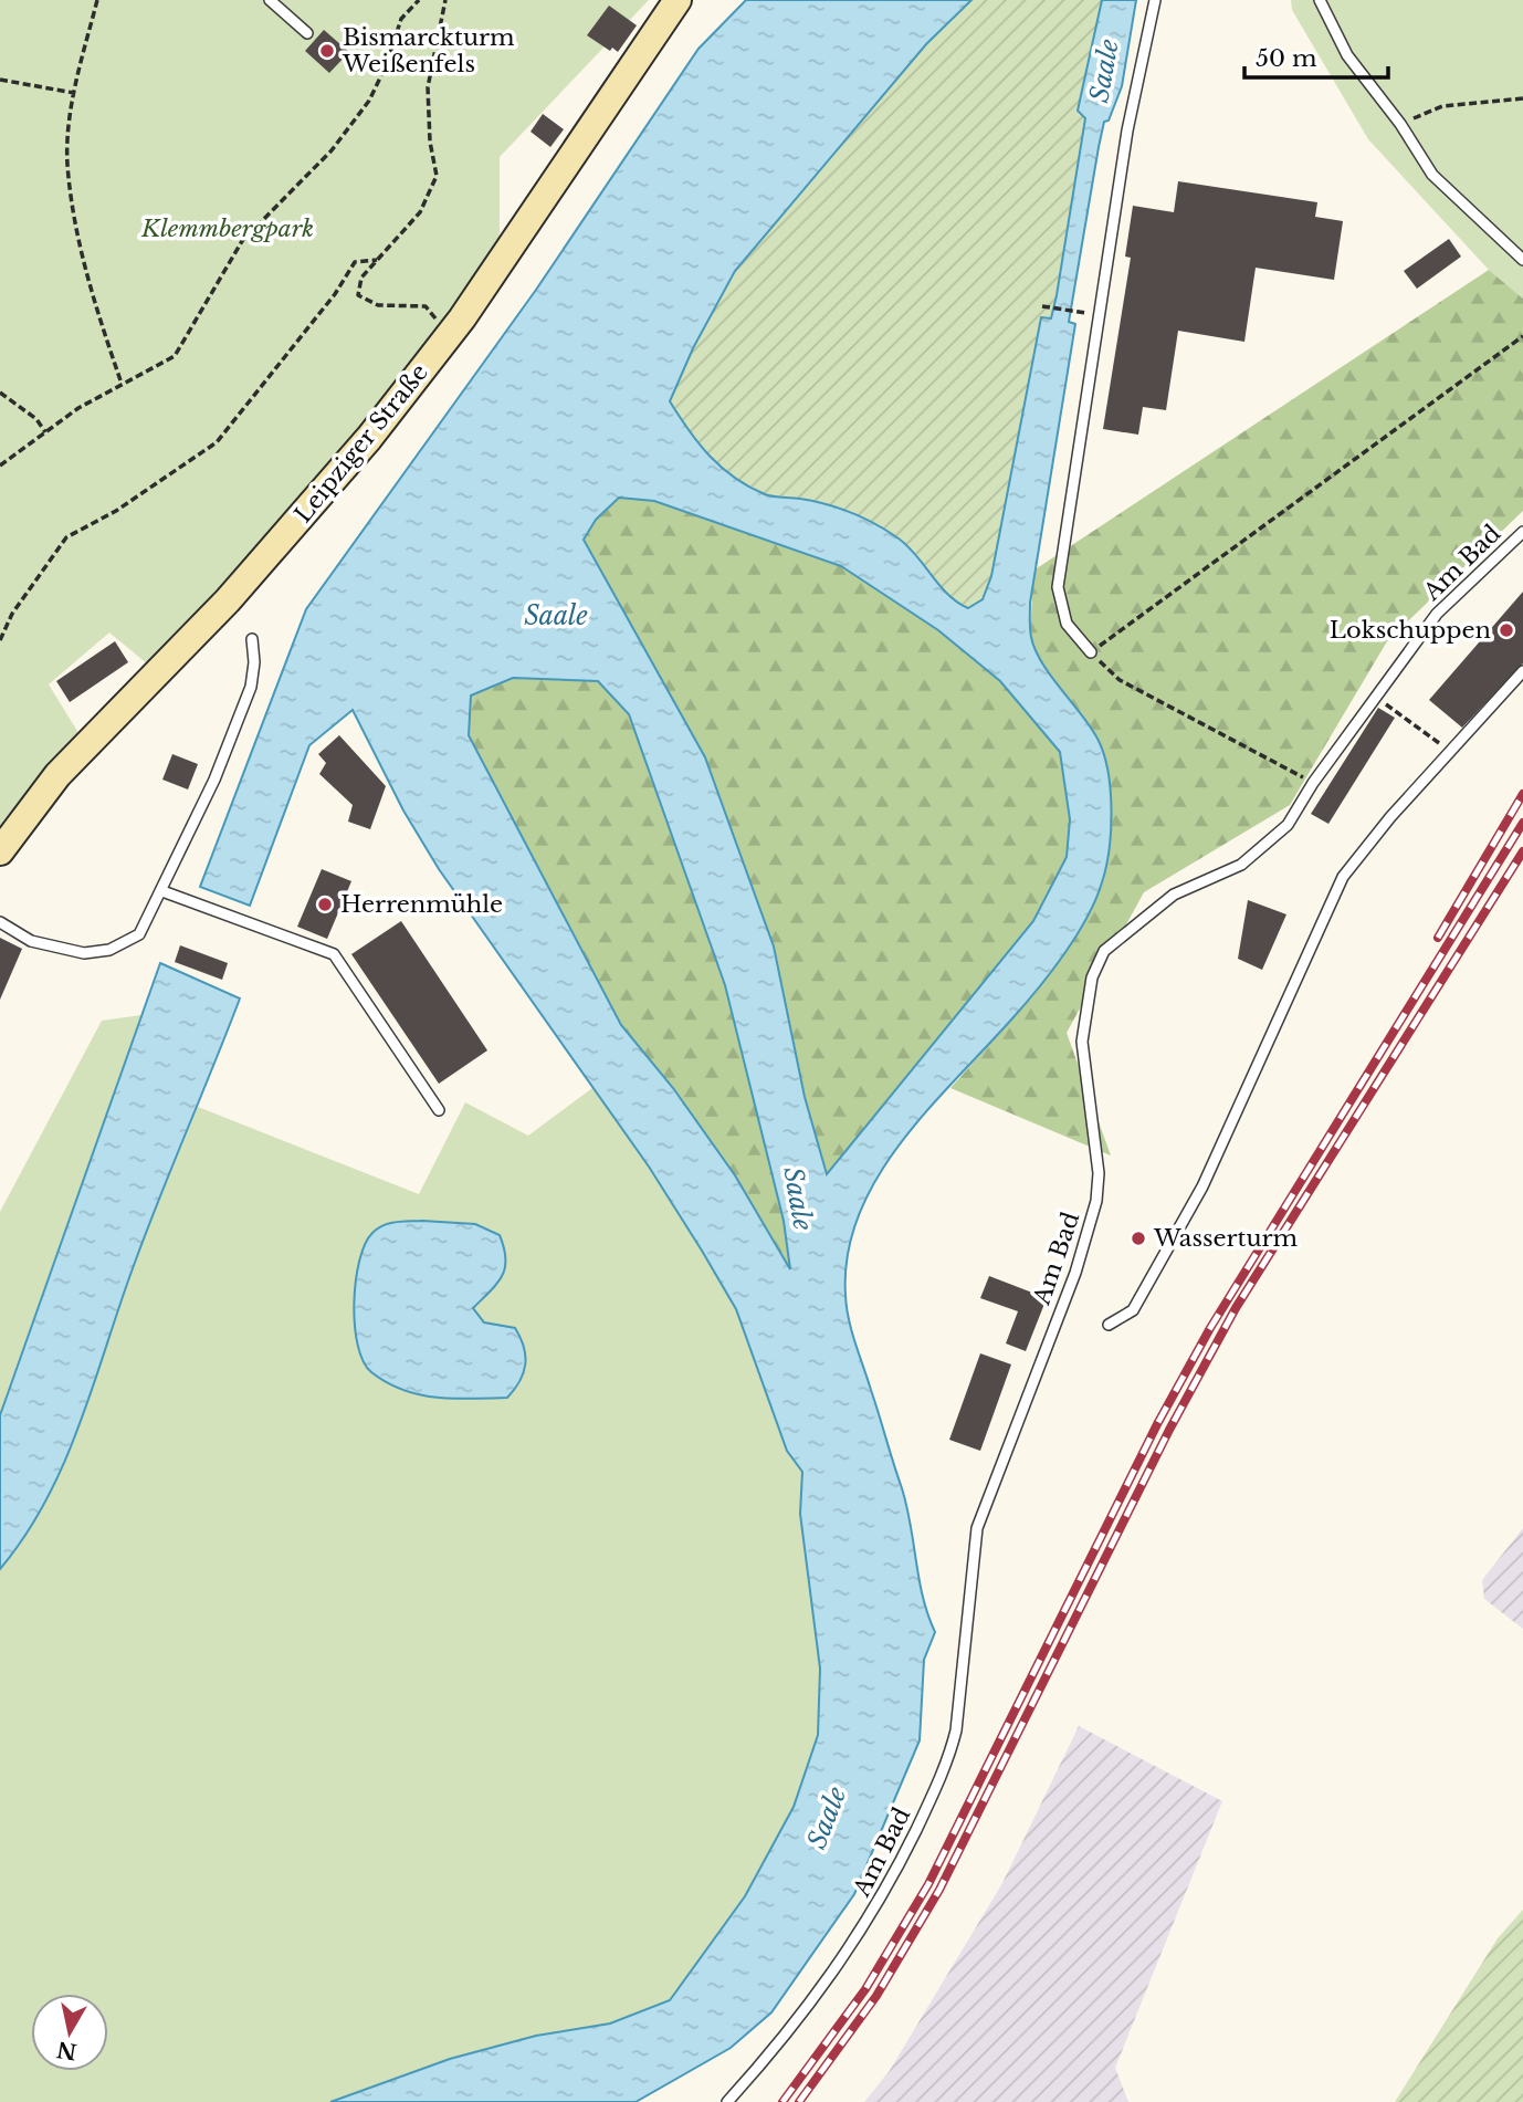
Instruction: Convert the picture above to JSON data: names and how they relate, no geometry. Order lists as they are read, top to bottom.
{
  "streets": {
    "street": ["Leipziger Straße"],
    "lane": ["Am Bad"]
  },
  "water": ["Saale"],
  "parks": ["Klemmbergpark"],
  "places": [
    "Bismarckturm Weißenfels",
    "Lokschuppen",
    "Herrenmühle",
    "Wasserturm"
  ],
  "scale_bar": "50 m",
  "north": "bottom"
}
